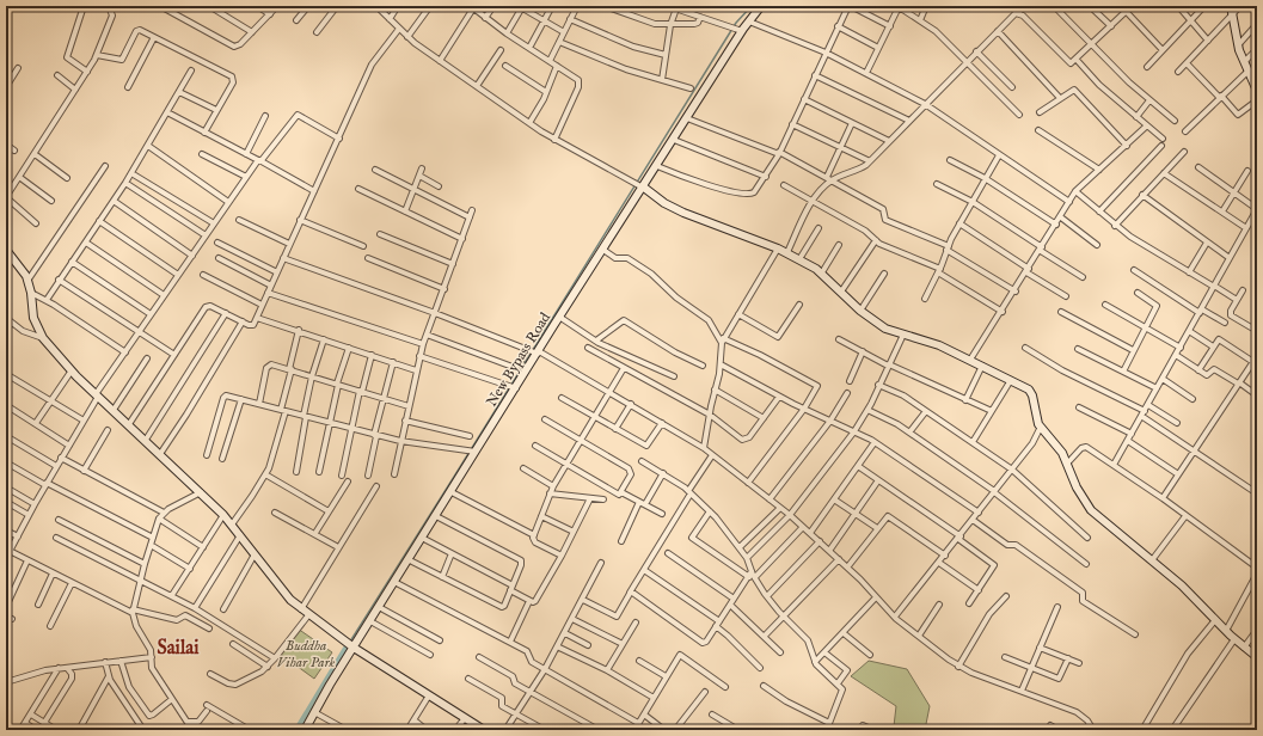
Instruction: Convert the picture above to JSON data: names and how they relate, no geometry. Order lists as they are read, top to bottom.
{
  "streets": {
    "street": ["New Bypass Road"]
  },
  "districts": ["Sailai"],
  "parks": ["Buddha Vihar Park"]
}
